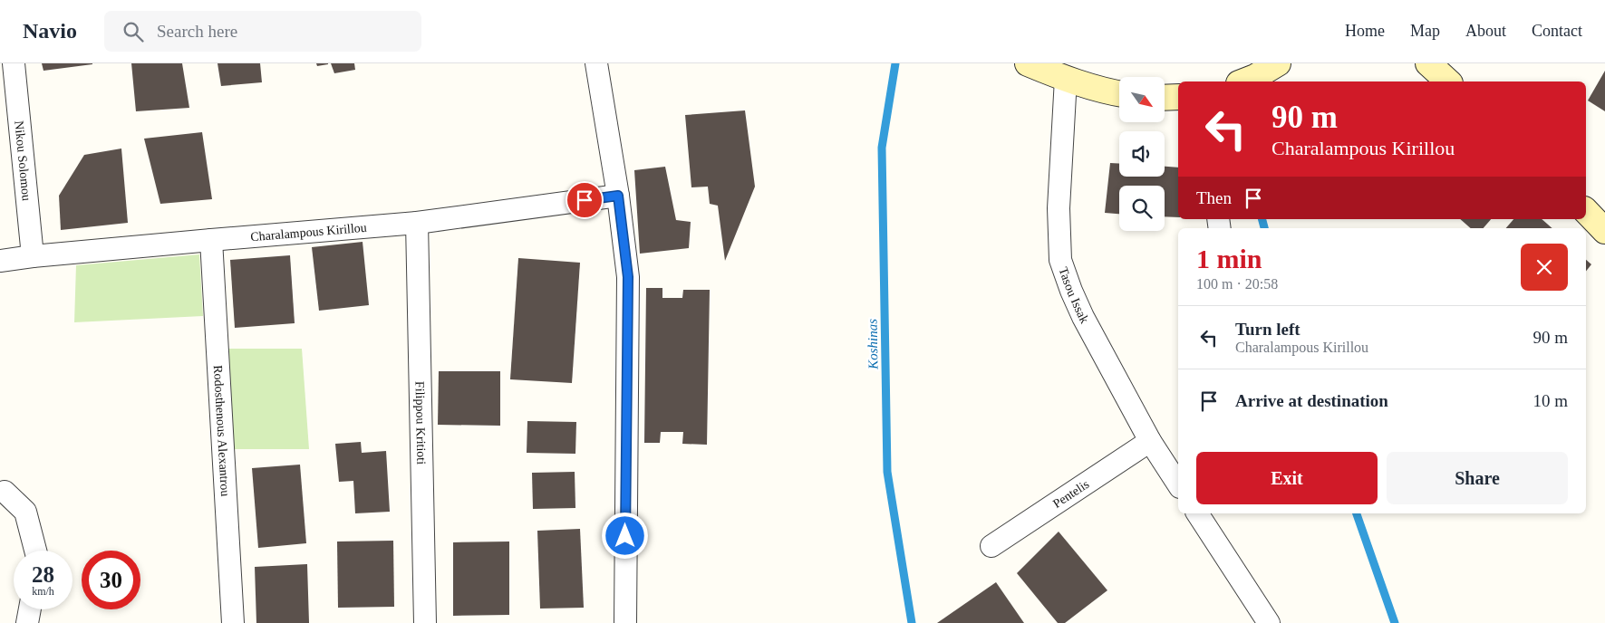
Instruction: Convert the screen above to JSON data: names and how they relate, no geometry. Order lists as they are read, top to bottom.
{
  "streets": {
    "street": [
      "Nikou Solomou",
      "Charalampous Kirillou",
      "Tasou Issak",
      "Filippou Kritioti",
      "Rodosthenous Alexantrou",
      "Pentelis"
    ]
  },
  "crossings": [
    ["Nikou Solomou", "Charalampous Kirillou"],
    ["Charalampous Kirillou", "Filippou Kritioti"],
    ["Charalampous Kirillou", "Rodosthenous Alexantrou"],
    ["Tasou Issak", "Pentelis"]
  ],
  "water": ["Koshinas"],
  "north": "bottom right",
  "page": {
    "header": "Navio",
    "search": "Search here",
    "nav": [
      "Home",
      "Map",
      "About",
      "Contact"
    ],
    "turn": ["90 m", "Charalampous Kirillou"],
    "then": "Then",
    "heading": ["1 min", "100 m · 20:58"],
    "list": [
      {
        "name": "Turn left",
        "note": "Charalampous Kirillou",
        "value": "90 m"
      },
      {
        "name": "Arrive at destination",
        "value": "10 m"
      }
    ],
    "buttons": ["Exit", "Share"],
    "speed": "28 km/h",
    "limit": "30"
  }
}
